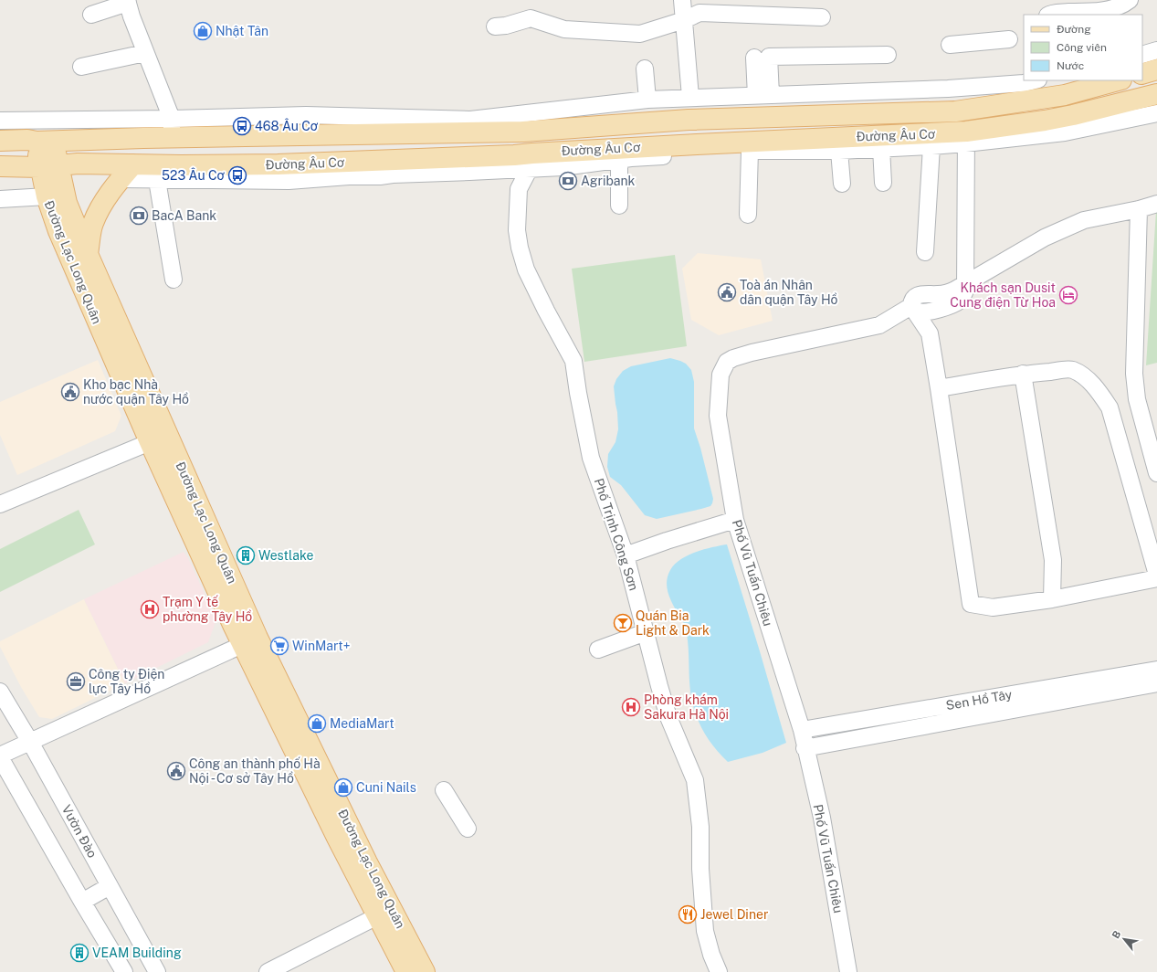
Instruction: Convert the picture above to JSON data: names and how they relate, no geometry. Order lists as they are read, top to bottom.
{
  "streets": {
    "main road": ["Đường Âu Cơ", "Đường Lạc Long Quân"],
    "street": [
      "Phố Trịnh Công Sơn",
      "Phố Vũ Tuấn Chiêu",
      "Sen Hồ Tây",
      "Vườn Đào"
    ]
  },
  "crossings": [
    ["Đường Âu Cơ", "Đường Lạc Long Quân"],
    ["Đường Âu Cơ", "Phố Trịnh Công Sơn"],
    ["Phố Vũ Tuấn Chiêu", "Sen Hồ Tây"]
  ],
  "places": {
    "shop": ["Nhật Tân", "MediaMart", "Cuni Nails"],
    "bus stop": ["468 Âu Cơ", "523 Âu Cơ"],
    "bank": ["Agribank", "BacA Bank"],
    "public building": ["Toà án Nhân dân quận Tây Hồ", "Kho bạc Nhà nước quận Tây Hồ", "Công an thành phố Hà Nội - Cơ sở Tây Hồ"],
    "hotel": ["Khách sạn Dusit Cung điện Từ Hoa"],
    "building": ["Westlake", "VEAM Building"],
    "hospital": ["Trạm Y tế phường Tây Hồ", "Phòng khám Sakura Hà Nội"],
    "bar": ["Quán Bia Light & Dark"],
    "supermarket": ["WinMart+"],
    "office": ["Công ty Điện lực Tây Hồ"],
    "restaurant": ["Jewel Diner"]
  },
  "legend": ["Đường", "Công viên", "Nước"],
  "north": "top left"
}
